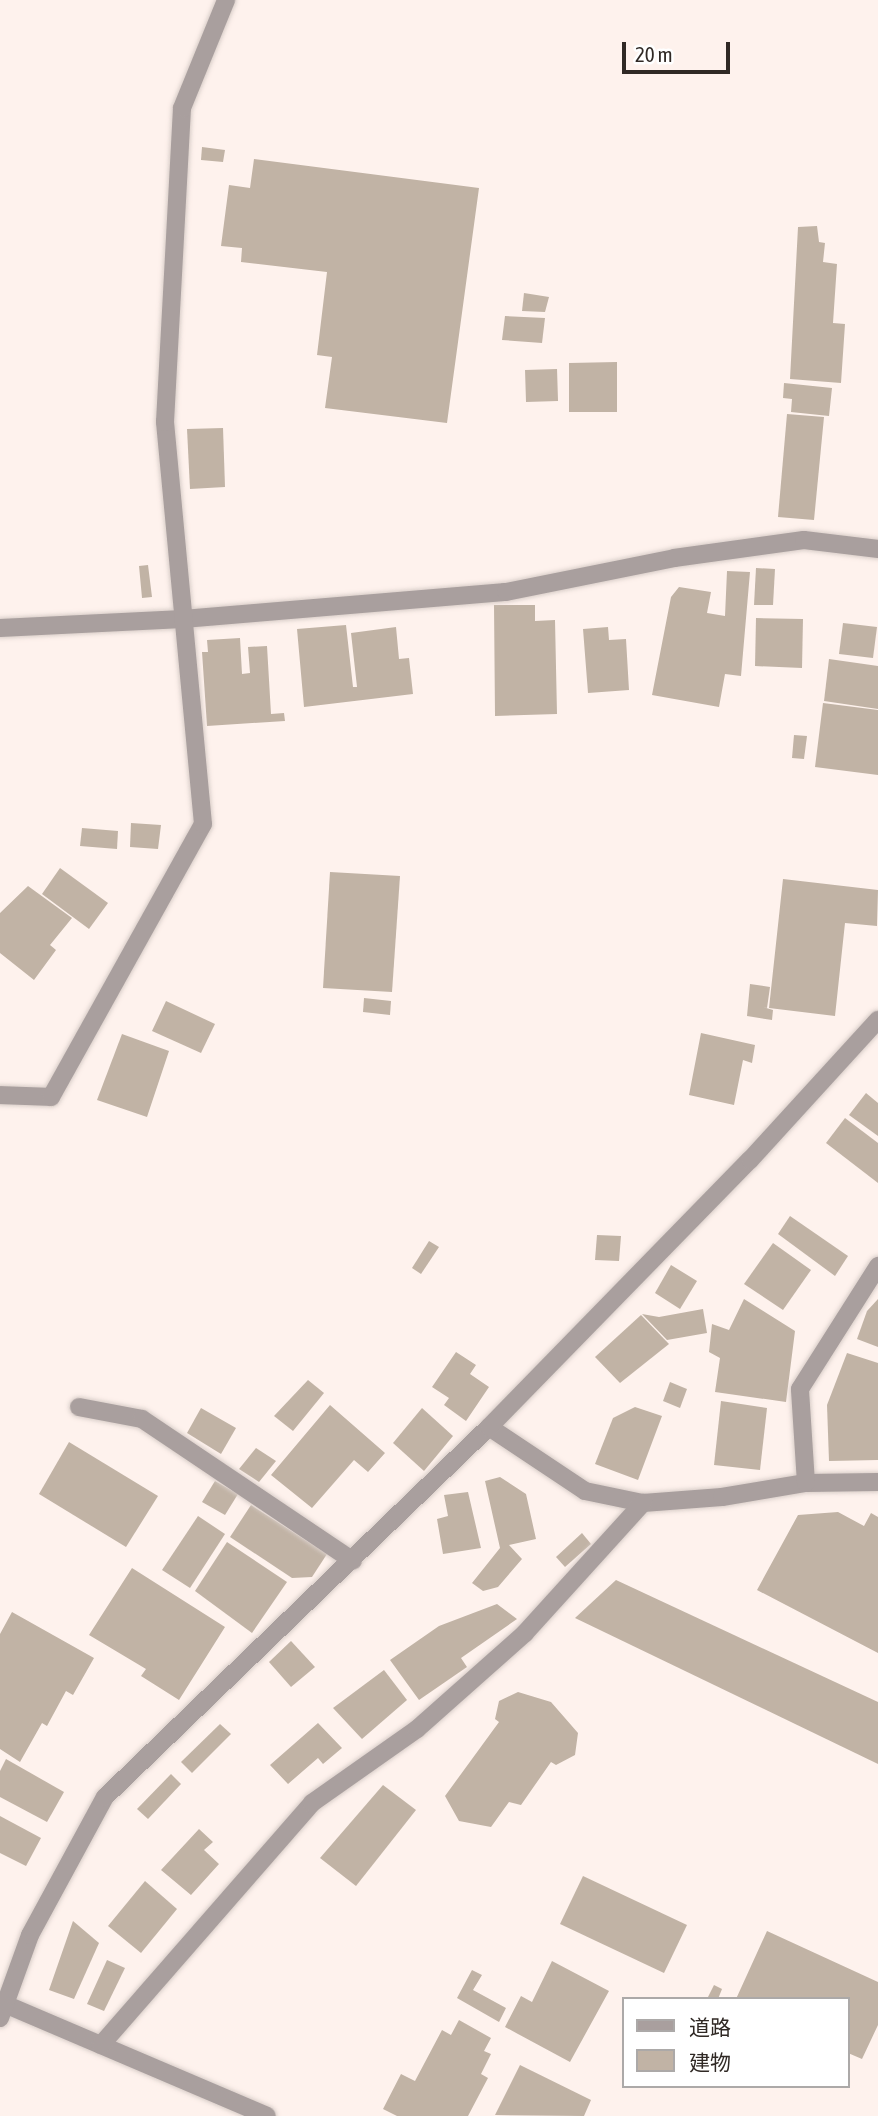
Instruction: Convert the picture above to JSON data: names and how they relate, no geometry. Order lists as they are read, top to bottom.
{
  "legend": ["道路", "建物"],
  "scale_bar": "20 m"
}
